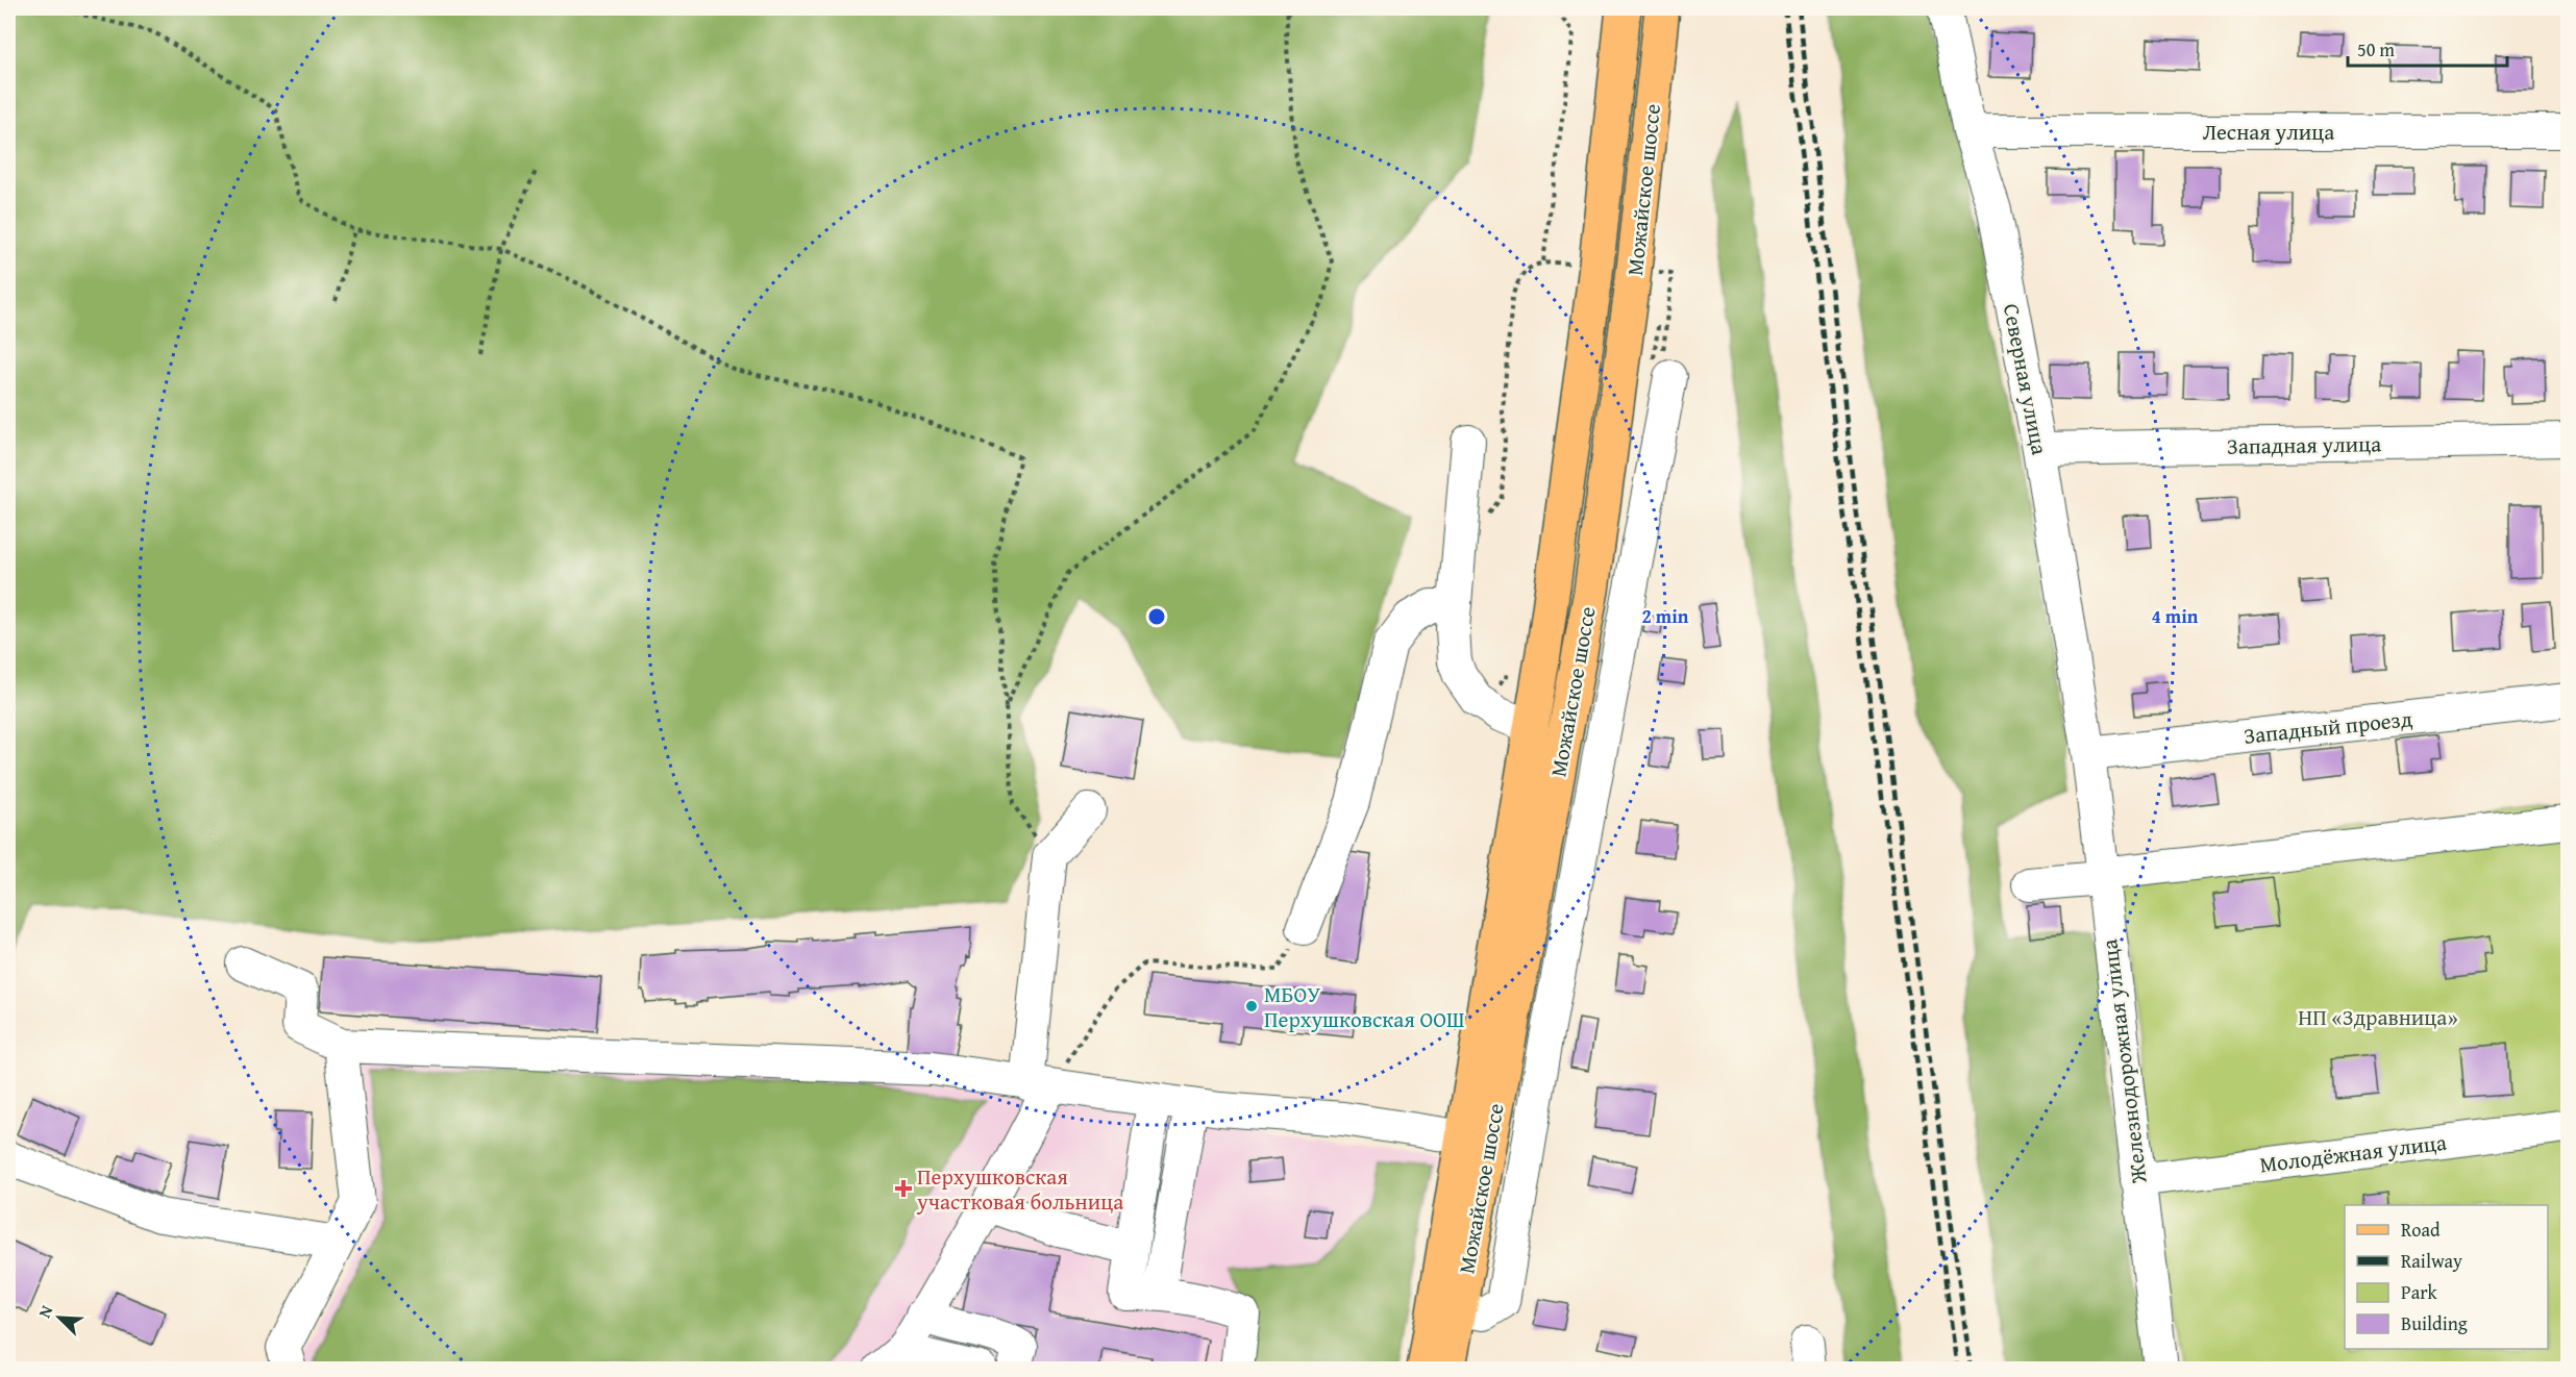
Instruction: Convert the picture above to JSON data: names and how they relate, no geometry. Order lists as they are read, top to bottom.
{
  "streets": {
    "main road": ["Можайское шоссе"],
    "street": [
      "Лесная улица",
      "Северная улица",
      "Западная улица",
      "Западный проезд",
      "Железнодорожная улица",
      "Молодёжная улица"
    ]
  },
  "crossings": [
    ["Лесная улица", "Северная улица"],
    ["Северная улица", "Западная улица"],
    ["Северная улица", "Западный проезд"],
    ["Северная улица", "Железнодорожная улица"],
    ["Западный проезд", "Железнодорожная улица"],
    ["Железнодорожная улица", "Молодёжная улица"]
  ],
  "parks": ["НП «Здравница»"],
  "places": {
    "other": ["МБОУ Перхушковская ООШ"],
    "health": ["Перхушковская участковая больница"]
  },
  "legend": [
    "Road",
    "Railway",
    "Park",
    "Building"
  ],
  "scale_bar": "50 m",
  "north": "top left",
  "rings": ["2 min", "4 min"]
}
